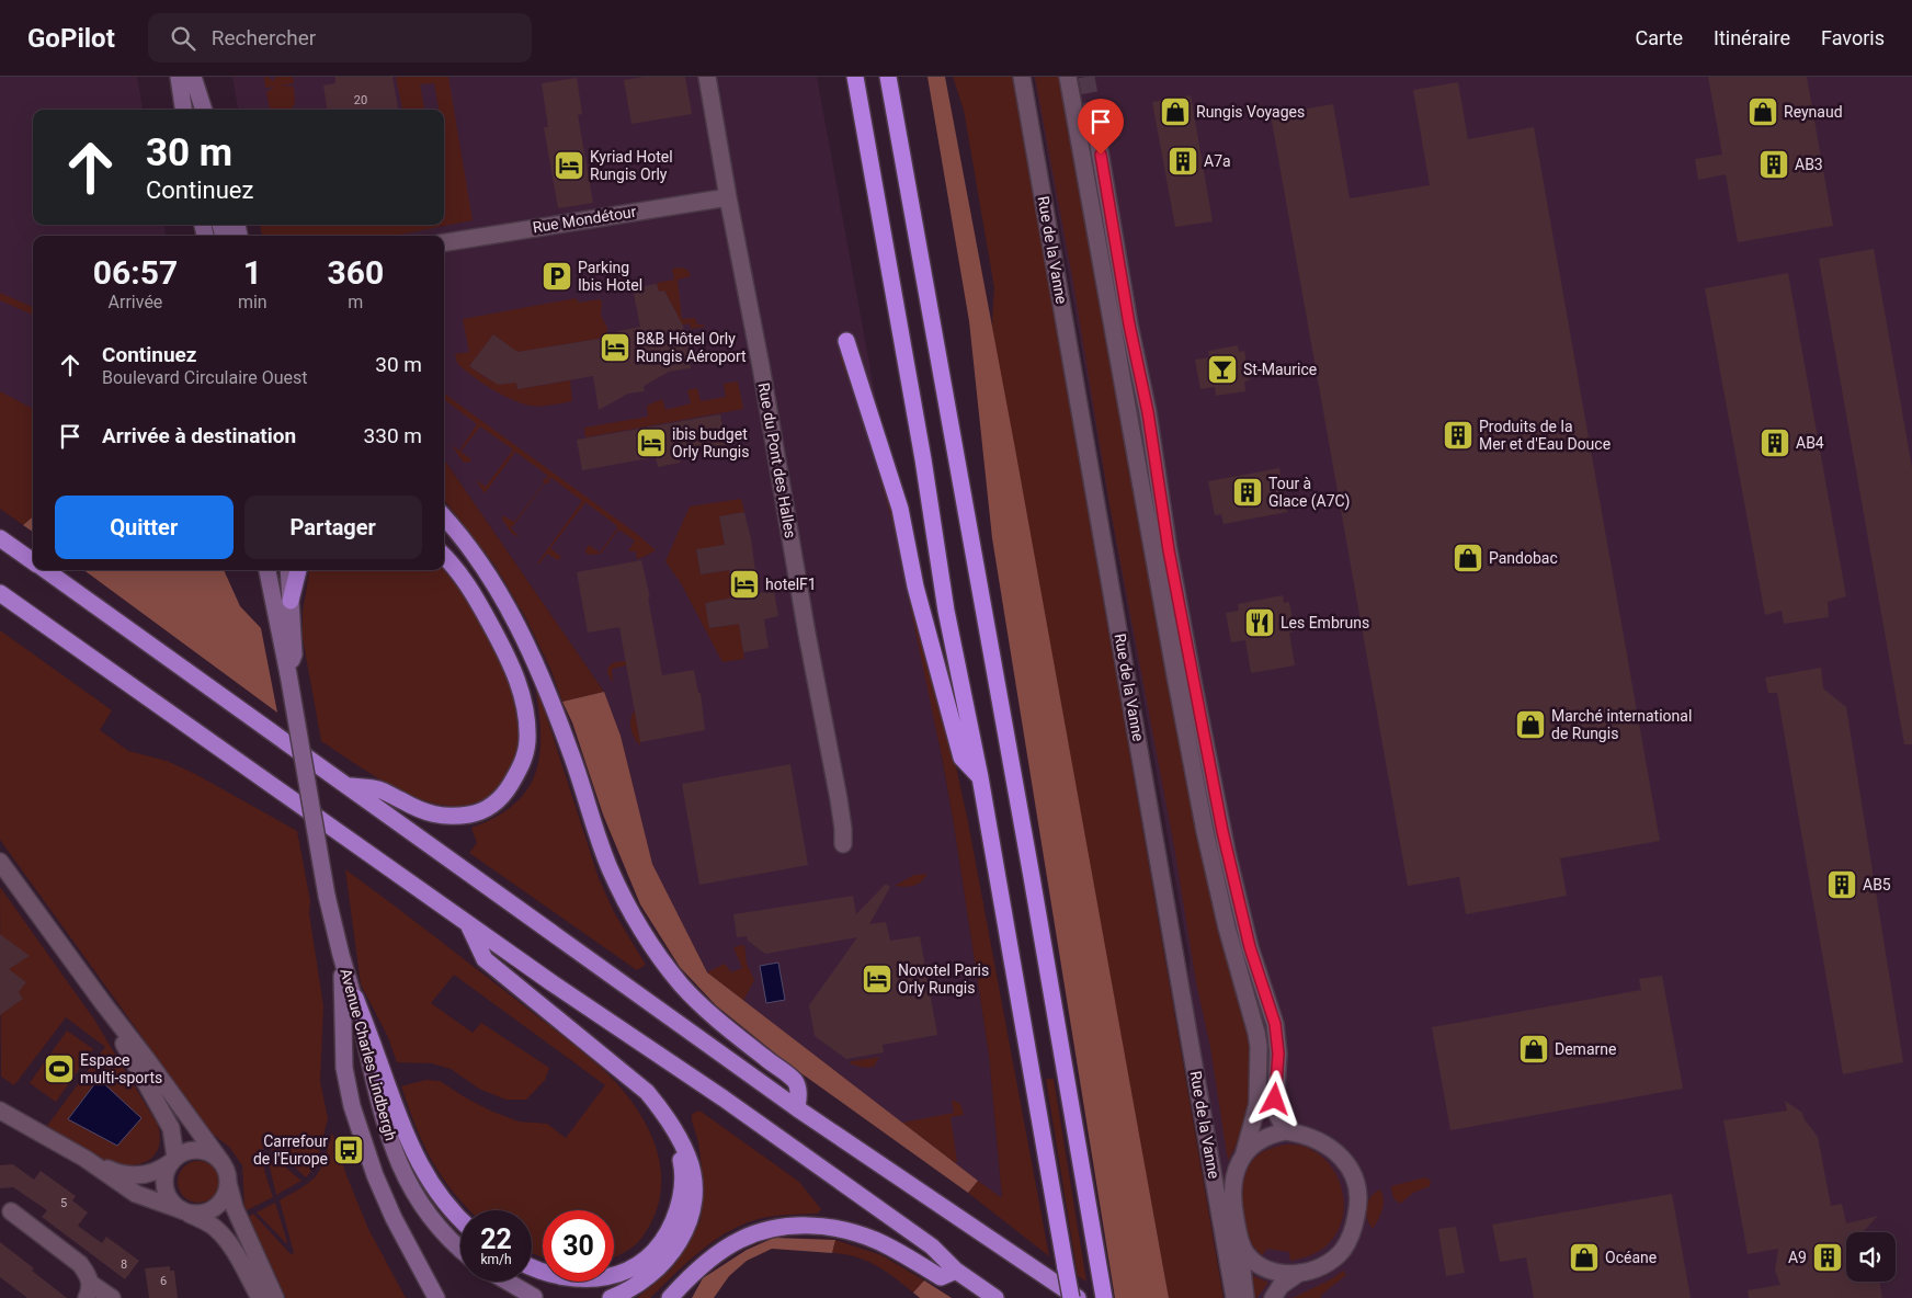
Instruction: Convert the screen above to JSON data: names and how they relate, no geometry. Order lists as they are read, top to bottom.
{
  "streets": {
    "main road": ["Avenue Charles Lindbergh"],
    "street": ["Rue Mondétour", "Rue de la Vanne", "Rue du Pont des Halles"]
  },
  "crossings": [
    ["Rue Mondétour", "Rue du Pont des Halles"]
  ],
  "places": {
    "shop": [
      "Rungis Voyages",
      "Reynaud",
      "Pandobac",
      "Marché international de Rungis",
      "Demarne",
      "Océane"
    ],
    "building": [
      "A7a",
      "AB3",
      "Produits de la Mer et d'Eau Douce",
      "AB4",
      "Tour à Glace (A7C)",
      "AB5",
      "A9"
    ],
    "hotel": [
      "Kyriad Hotel Rungis Orly",
      "B&B Hôtel Orly Rungis Aéroport",
      "ibis budget Orly Rungis",
      "hotelF1",
      "Novotel Paris Orly Rungis"
    ],
    "parking": ["Parking Ibis Hotel"],
    "bar": ["St-Maurice"],
    "restaurant": ["Les Embruns"],
    "sports": ["Espace multi-sports"],
    "bus stop": ["Carrefour de l'Europe"]
  },
  "house_numbers": [
    "20",
    "5",
    "8",
    "6"
  ],
  "page": {
    "header": "GoPilot",
    "search": "Rechercher",
    "nav": ["Carte", "Itinéraire", "Favoris"],
    "turn": ["30 m", "Continuez"],
    "eta": [
      "06:57",
      "Arrivée",
      "1",
      "min",
      "360",
      "m"
    ],
    "list": [
      {
        "name": "Continuez",
        "note": "Boulevard Circulaire Ouest",
        "value": "30 m"
      },
      {
        "name": "Arrivée à destination",
        "value": "330 m"
      }
    ],
    "buttons": ["Quitter", "Partager"],
    "speed": "22 km/h",
    "limit": "30"
  }
}
